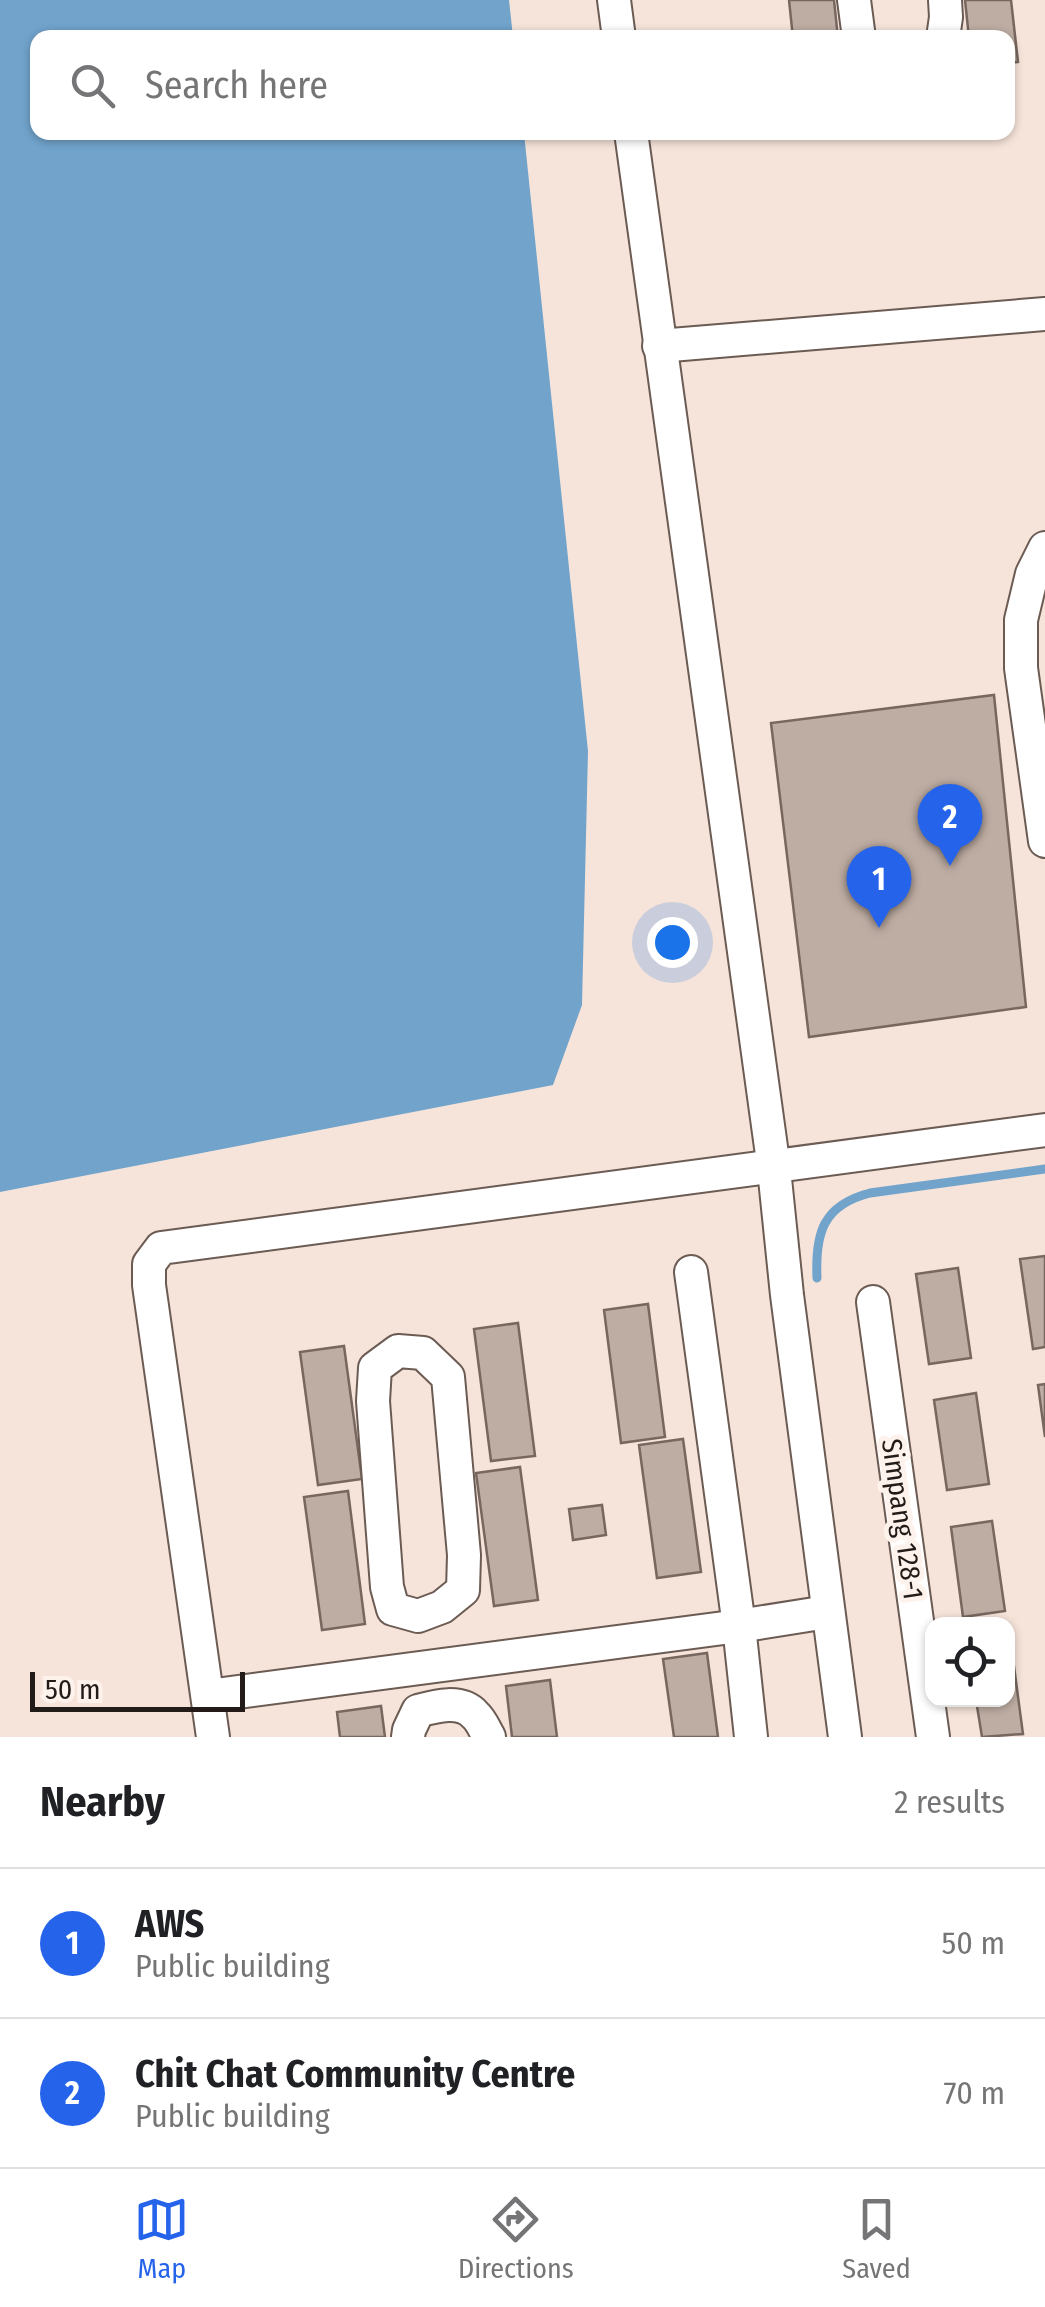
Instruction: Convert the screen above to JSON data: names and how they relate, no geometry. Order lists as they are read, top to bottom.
{
  "streets": {
    "street": ["Simpang 128-1"]
  },
  "scale_bar": "50 m",
  "page": {
    "search": "Search here",
    "pins": ["2", "1"],
    "scale": "50 m",
    "heading": ["Nearby", "2 results"],
    "list": [
      {
        "mark": "1",
        "name": "AWS",
        "note": "Public building",
        "value": "50 m"
      },
      {
        "mark": "2",
        "name": "Chit Chat Community Centre",
        "note": "Public building",
        "value": "70 m"
      }
    ],
    "nav": ["Map", "Directions", "Saved"]
  }
}
